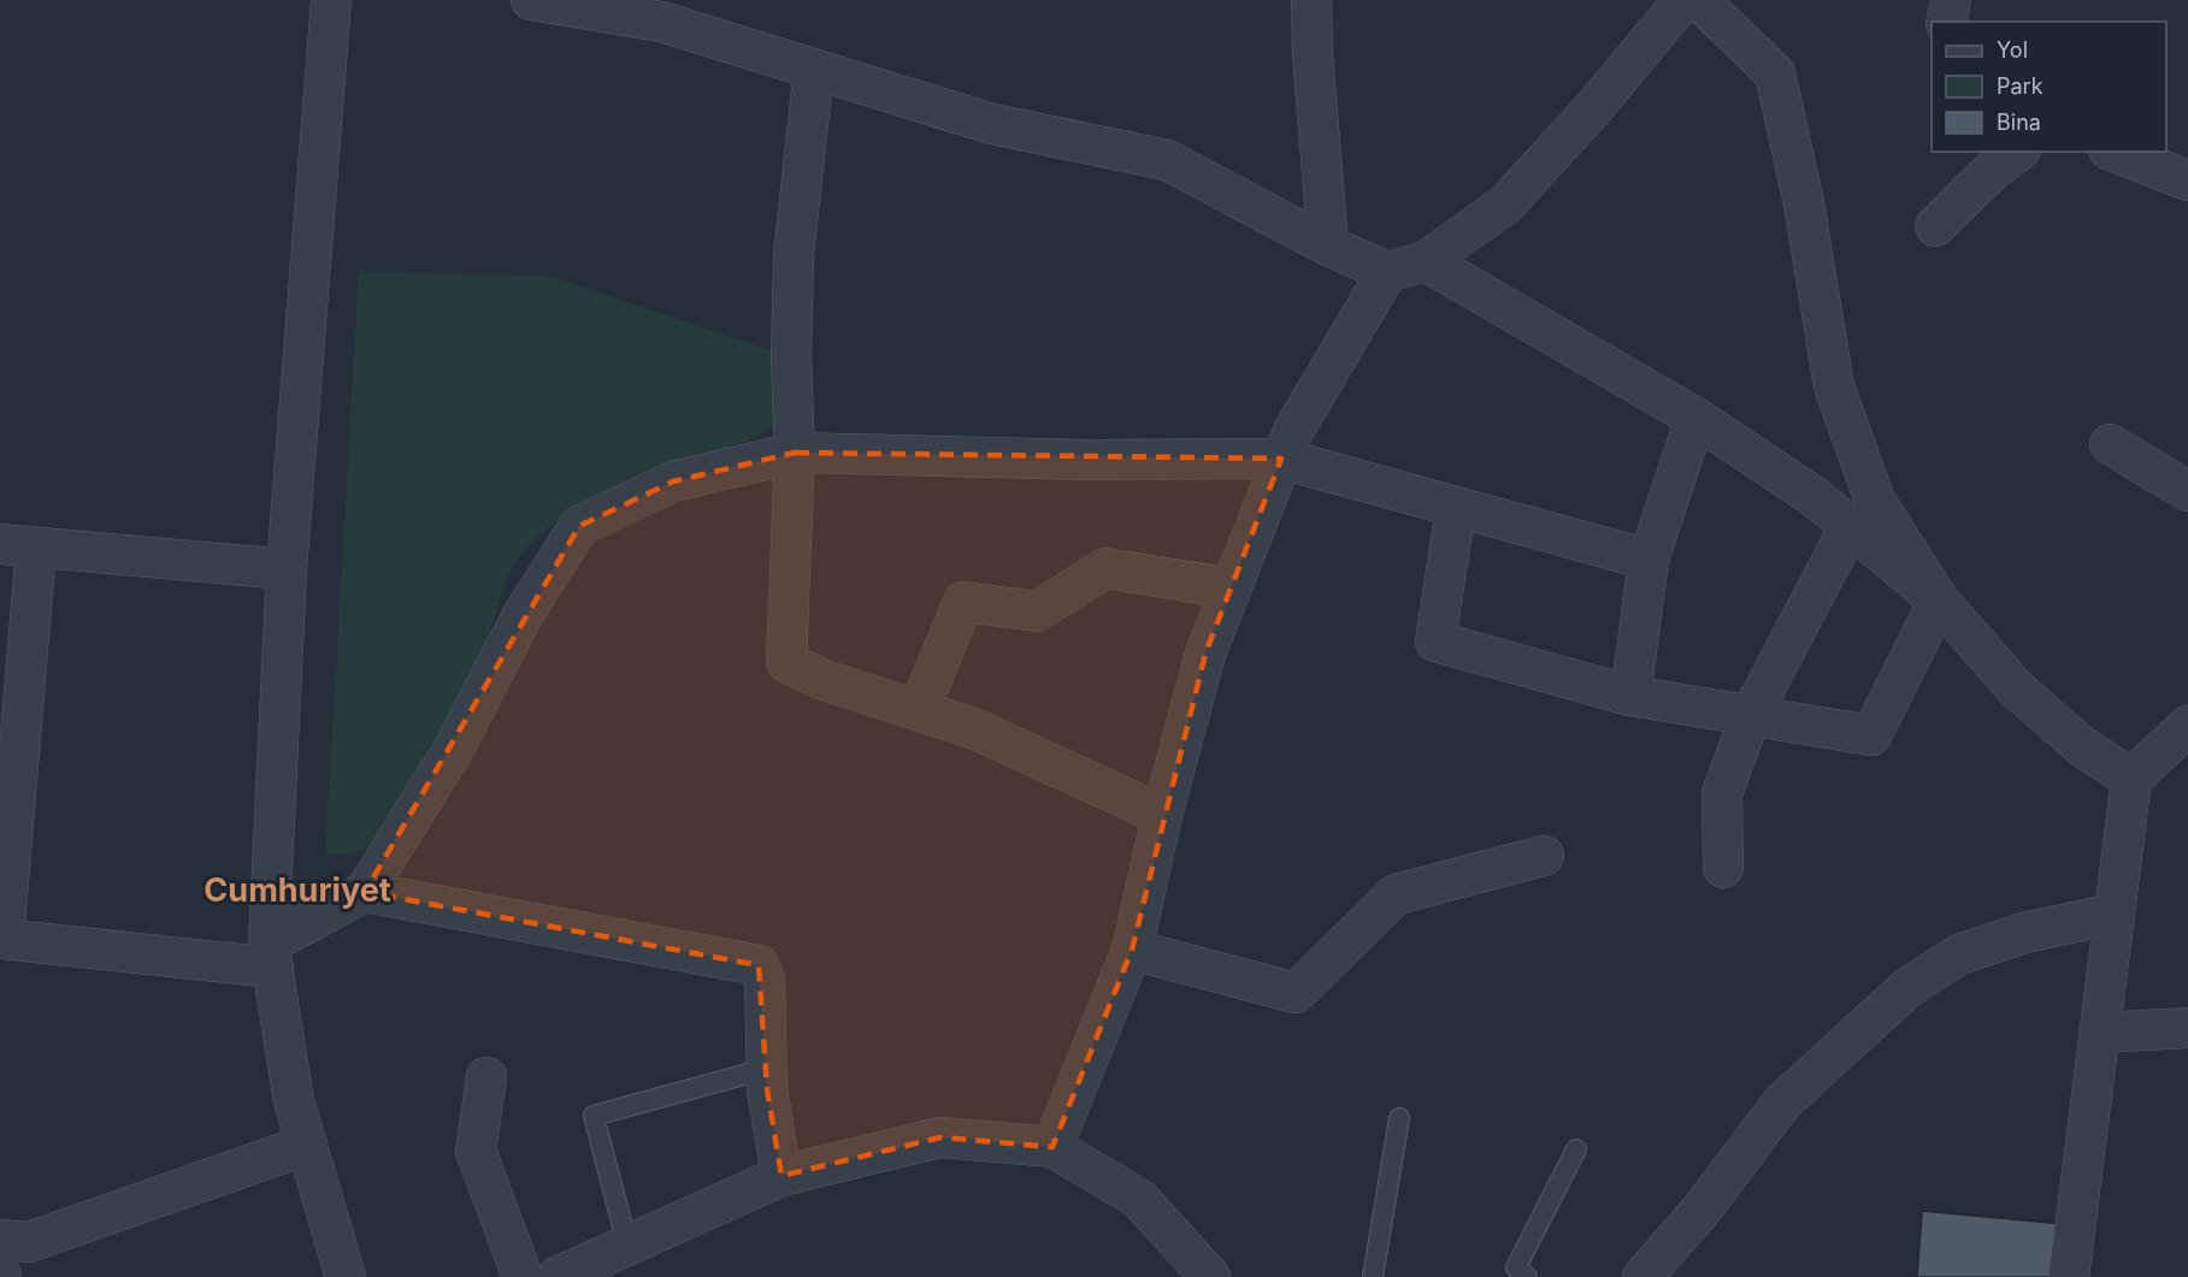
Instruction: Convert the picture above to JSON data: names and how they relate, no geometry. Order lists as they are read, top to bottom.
{
  "districts": ["Cumhuriyet"],
  "legend": ["Yol", "Park", "Bina"]
}
